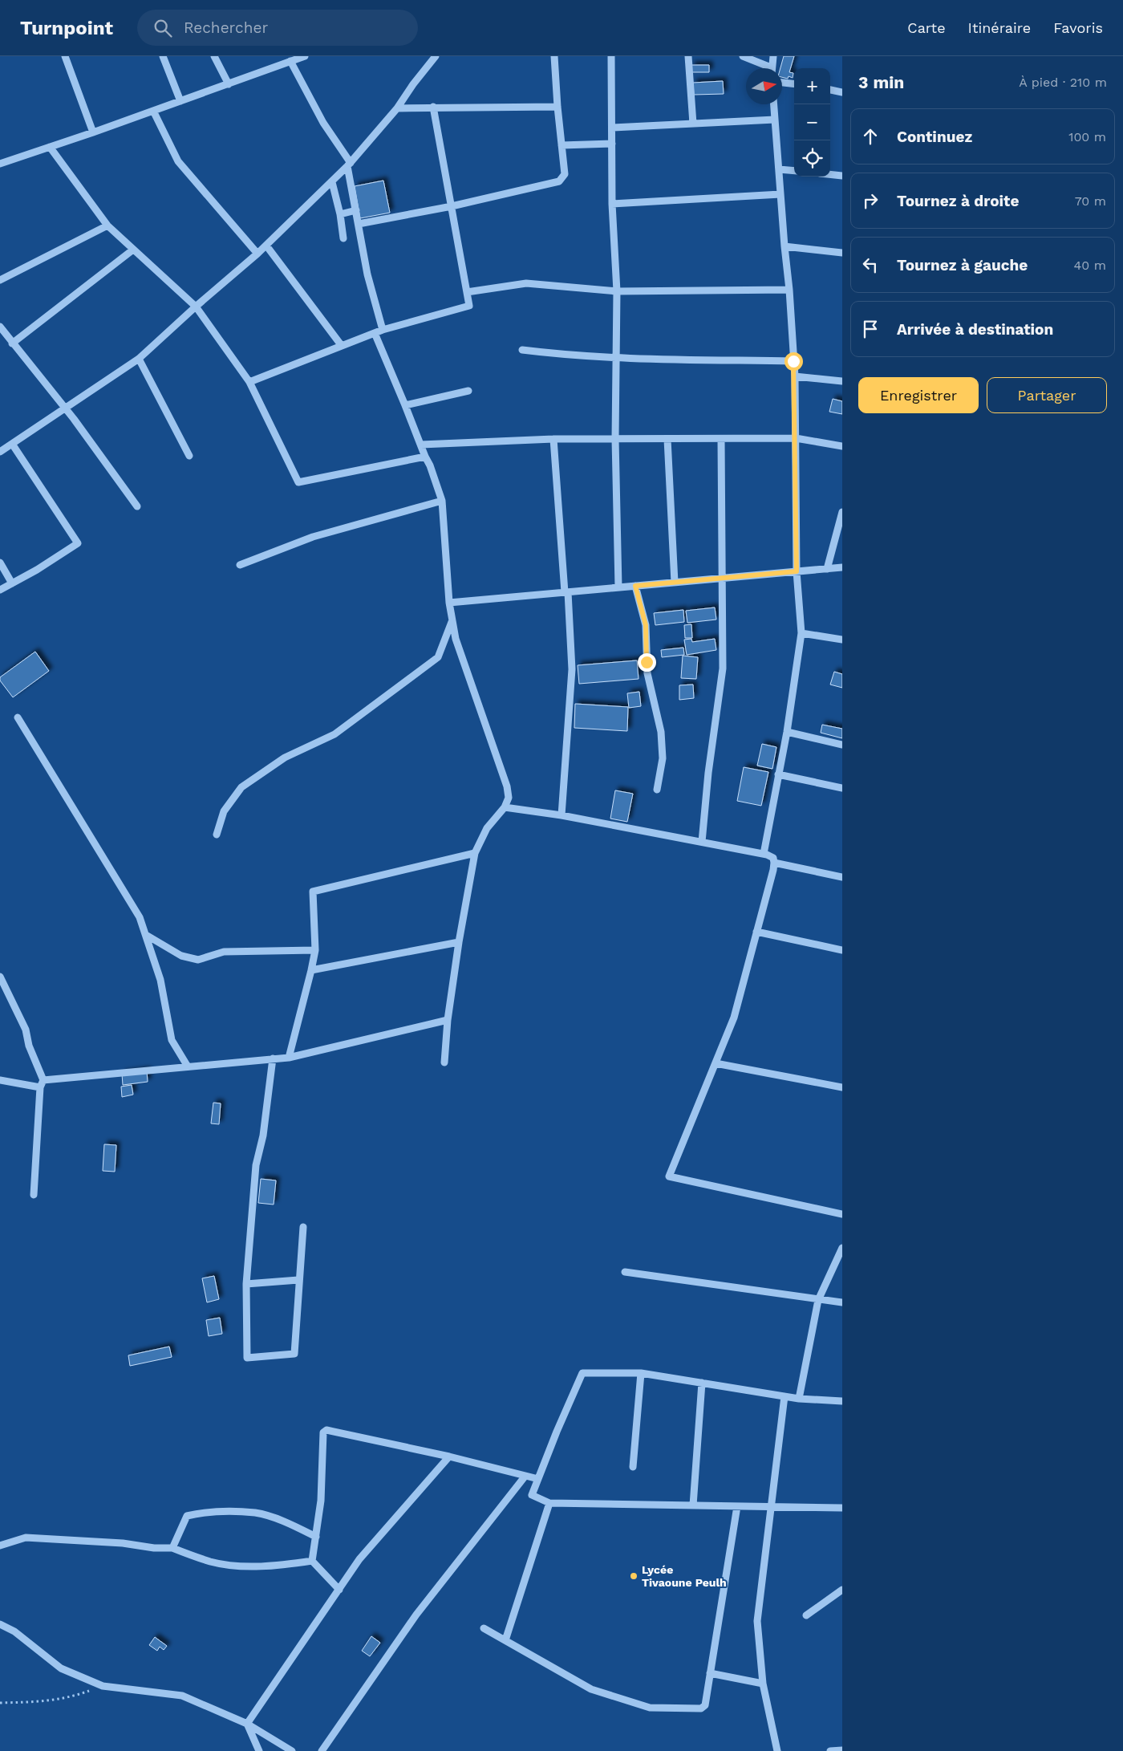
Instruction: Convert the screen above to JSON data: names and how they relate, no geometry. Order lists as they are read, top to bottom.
{
  "places": ["Lycée Tivaoune Peulh"],
  "north": "right",
  "page": {
    "header": "Turnpoint",
    "search": "Rechercher",
    "nav": ["Carte", "Itinéraire", "Favoris"],
    "heading": ["3 min", "À pied · 210 m"],
    "map_buttons": ["+", "−"],
    "list": [
      ["Continuez", "100 m"],
      ["Tournez à droite", "70 m"],
      ["Tournez à gauche", "40 m"],
      "Arrivée à destination"
    ],
    "buttons": ["Enregistrer", "Partager"]
  }
}
